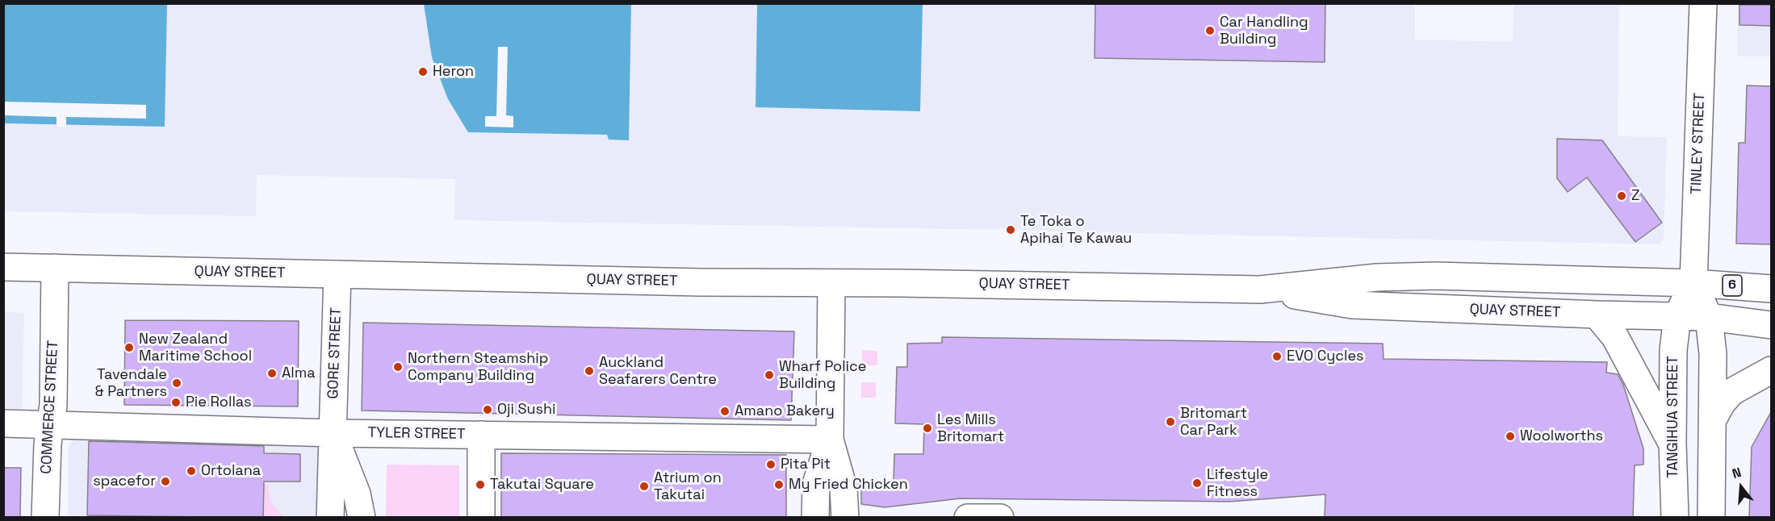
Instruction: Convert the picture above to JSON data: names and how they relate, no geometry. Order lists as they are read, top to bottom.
{
  "streets": {
    "main road": [
      "TINLEY STREET",
      "QUAY STREET",
      "6",
      "GORE STREET",
      "COMMERCE STREET",
      "TANGIHUA STREET",
      "TYLER STREET"
    ]
  },
  "crossings": [
    ["TINLEY STREET", "QUAY STREET"],
    ["TINLEY STREET", "TANGIHUA STREET"],
    ["QUAY STREET", "GORE STREET"],
    ["QUAY STREET", "COMMERCE STREET"],
    ["QUAY STREET", "TANGIHUA STREET"],
    ["GORE STREET", "TYLER STREET"],
    ["COMMERCE STREET", "TYLER STREET"]
  ],
  "places": [
    "Car Handling Building",
    "Heron",
    "Z",
    "Te Toka o Apihai Te Kawau",
    "New Zealand Maritime School",
    "EVO Cycles",
    "Northern Steamship Company Building",
    "Auckland Seafarers Centre",
    "Alma",
    "Wharf Police Building",
    "Tavendale & Partners",
    "Pie Rollas",
    "Oji Sushi",
    "Amano Bakery",
    "Britomart Car Park",
    "Les Mills Britomart",
    "Woolworths",
    "Pita Pit",
    "Ortolana",
    "spacefor",
    "Lifestyle Fitness",
    "Takutai Square",
    "My Fried Chicken",
    "Atrium on Takutai"
  ],
  "north": "top"
}
